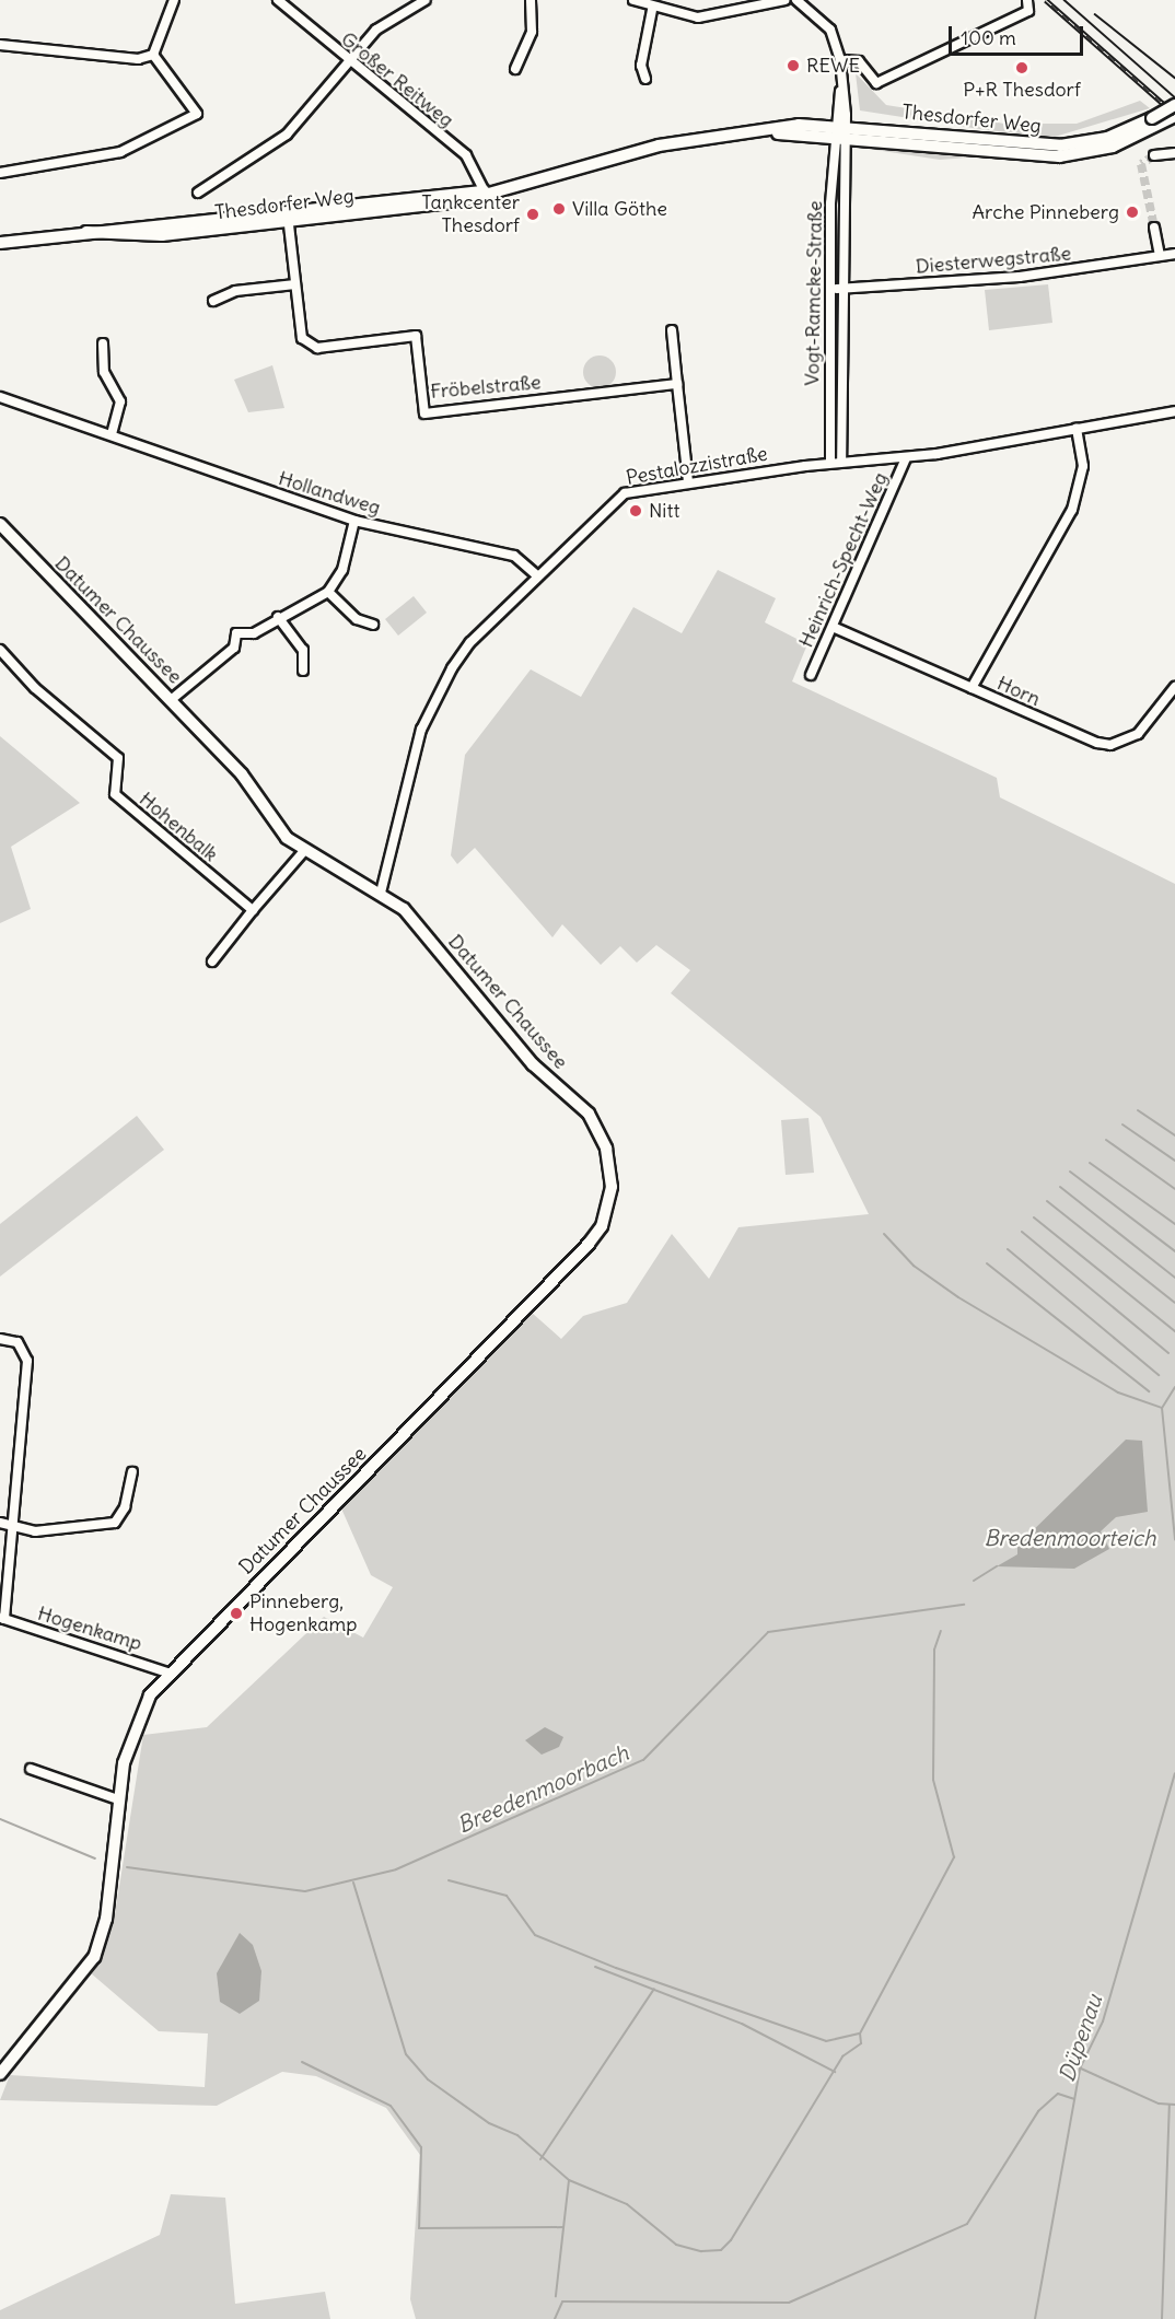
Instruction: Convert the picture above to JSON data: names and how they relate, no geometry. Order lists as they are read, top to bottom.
{
  "streets": {
    "street": [
      "Großer Reitweg",
      "Thesdorfer Weg",
      "Diesterwegstraße",
      "Vogt-Ramcke-Straße",
      "Fröbelstraße",
      "Pestalozzistraße",
      "Hollandweg",
      "Heinrich-Specht-Weg",
      "Datumer Chaussee",
      "Horn",
      "Hohenbalk",
      "Hogenkamp"
    ]
  },
  "crossings": [
    ["Großer Reitweg", "Thesdorfer Weg"],
    ["Thesdorfer Weg", "Vogt-Ramcke-Straße"],
    ["Thesdorfer Weg", "Fröbelstraße"],
    ["Diesterwegstraße", "Vogt-Ramcke-Straße"],
    ["Vogt-Ramcke-Straße", "Pestalozzistraße"],
    ["Pestalozzistraße", "Hollandweg"],
    ["Pestalozzistraße", "Heinrich-Specht-Weg"],
    ["Pestalozzistraße", "Datumer Chaussee"],
    ["Heinrich-Specht-Weg", "Horn"],
    ["Datumer Chaussee", "Hogenkamp"]
  ],
  "water": ["Bredenmoorteich", "Breedenmoorbach", "Düpenau"],
  "places": [
    "REWE",
    "P+R Thesdorf",
    "Villa Göthe",
    "Arche Pinneberg",
    "Tankcenter Thesdorf",
    "Nitt",
    "Pinneberg, Hogenkamp"
  ],
  "scale_bar": "100 m"
}
